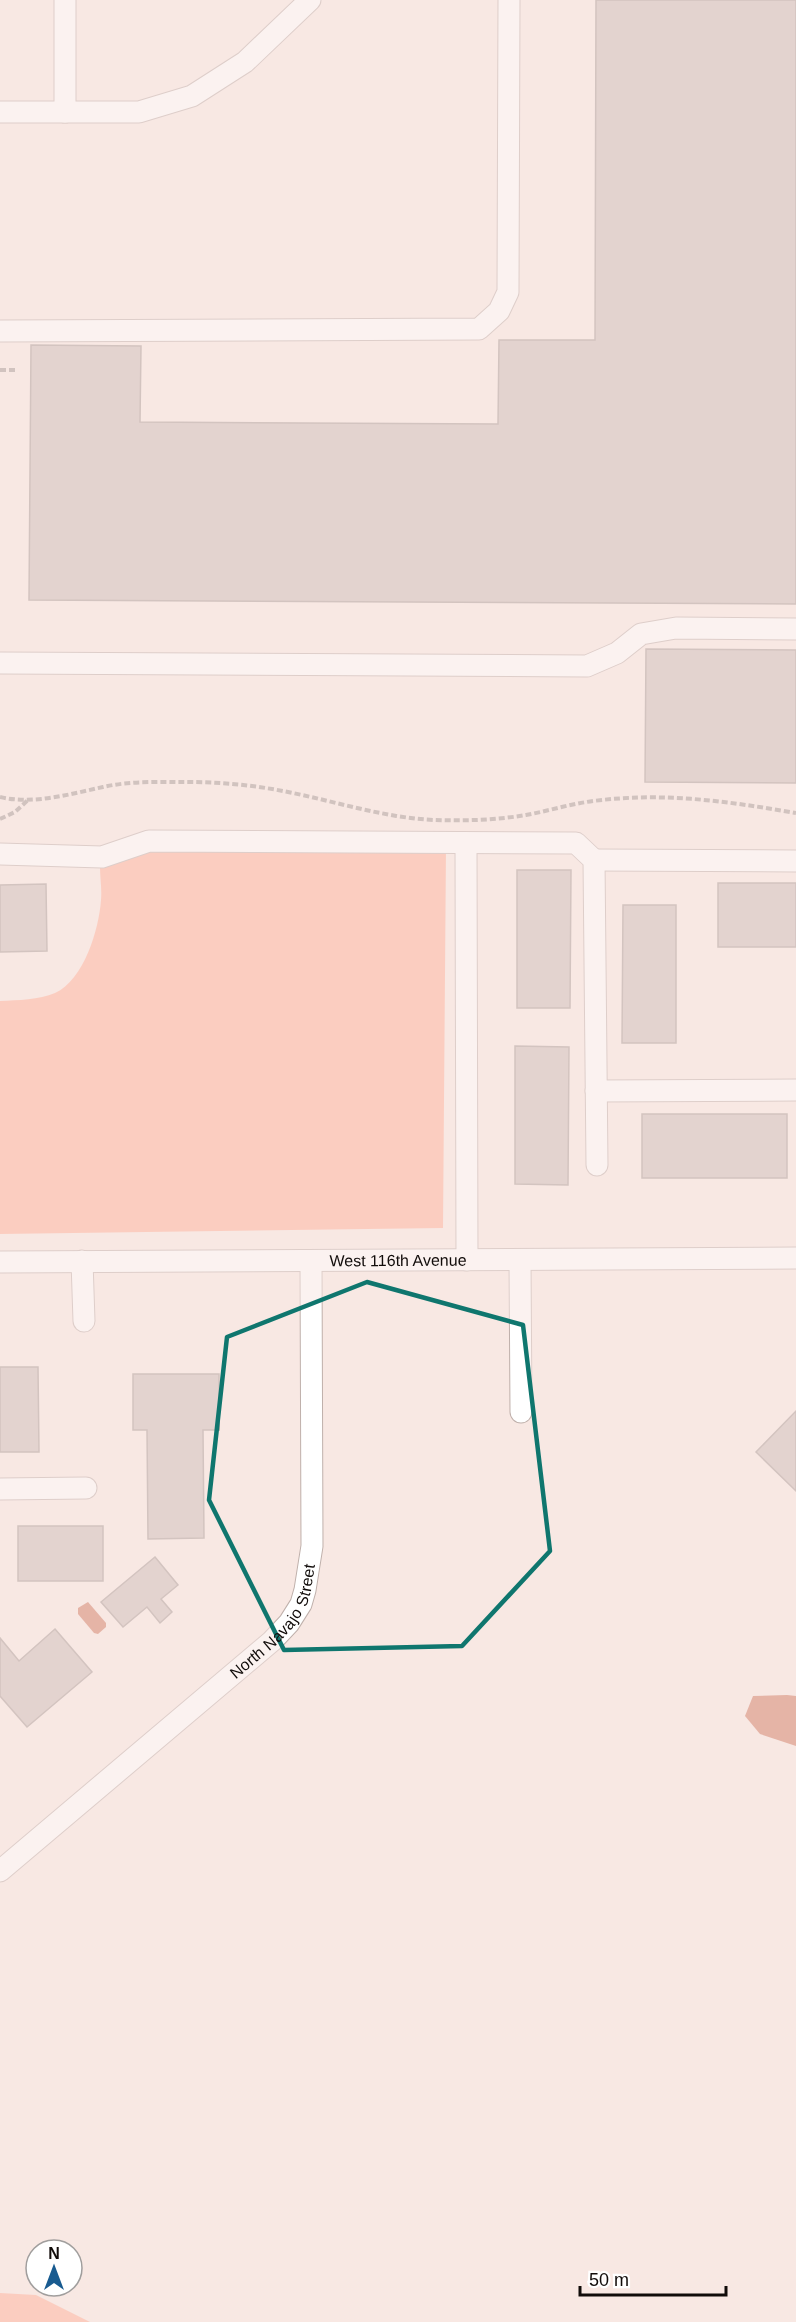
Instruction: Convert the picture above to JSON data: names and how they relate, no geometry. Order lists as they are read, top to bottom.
{
  "streets": {
    "street": ["West 116th Avenue", "North Navajo Street"]
  },
  "crossings": [
    ["West 116th Avenue", "North Navajo Street"]
  ],
  "scale_bar": "50 m",
  "north": "top"
}
